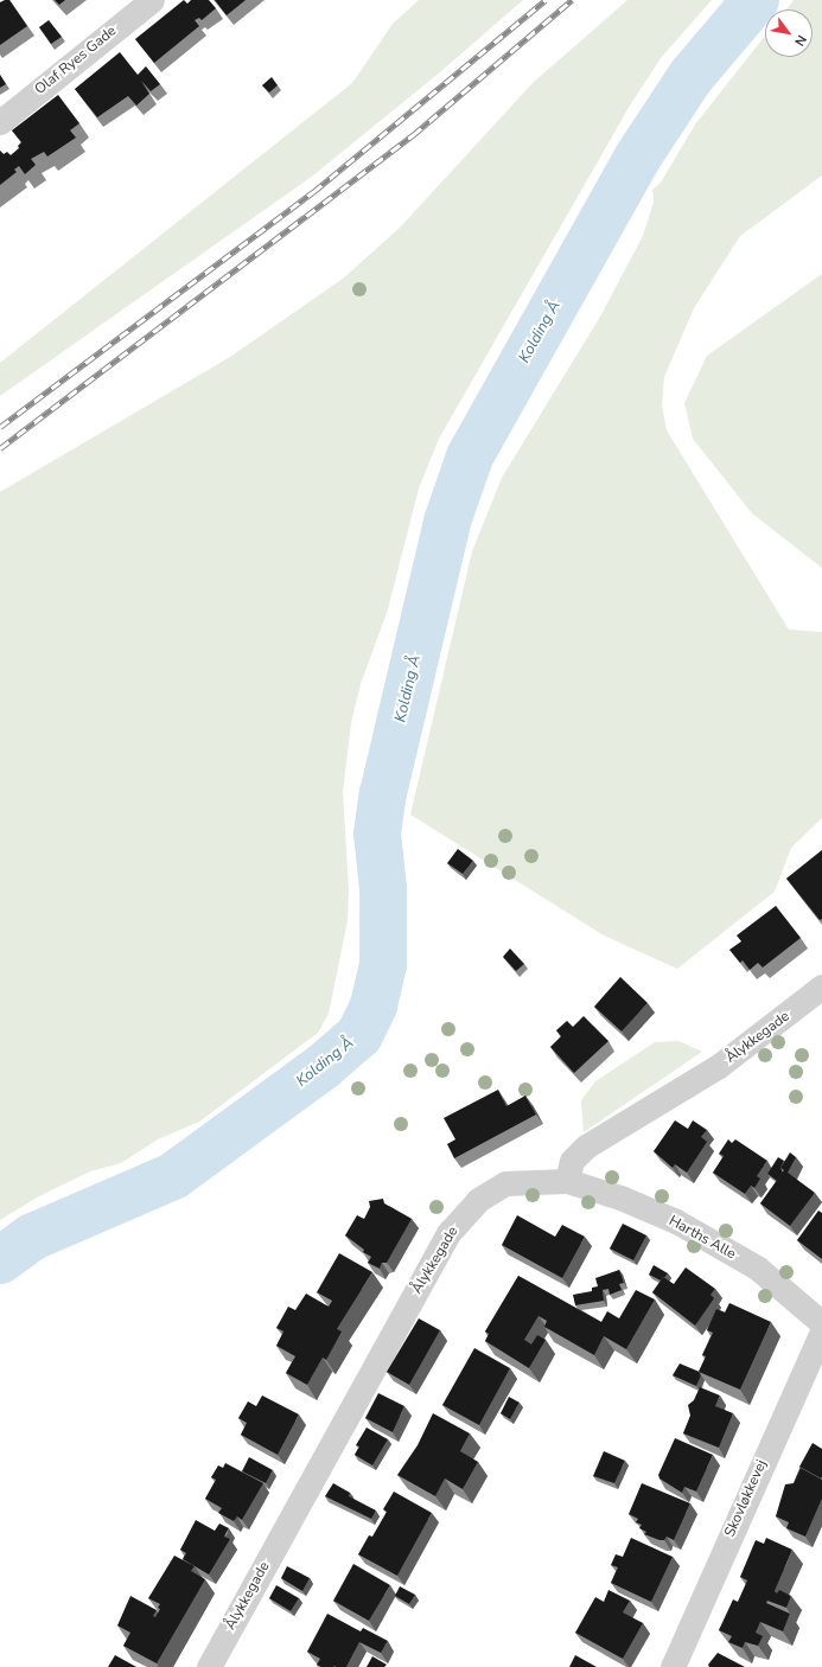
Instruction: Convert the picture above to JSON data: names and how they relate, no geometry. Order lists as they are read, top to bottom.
{
  "streets": {
    "street": [
      "Olaf Ryes Gade",
      "Ålykkegade",
      "Harths Alle",
      "Skovløkkevej"
    ]
  },
  "crossings": [
    ["Ålykkegade", "Harths Alle"]
  ],
  "water": ["Kolding Å"],
  "north": "bottom right"
}
